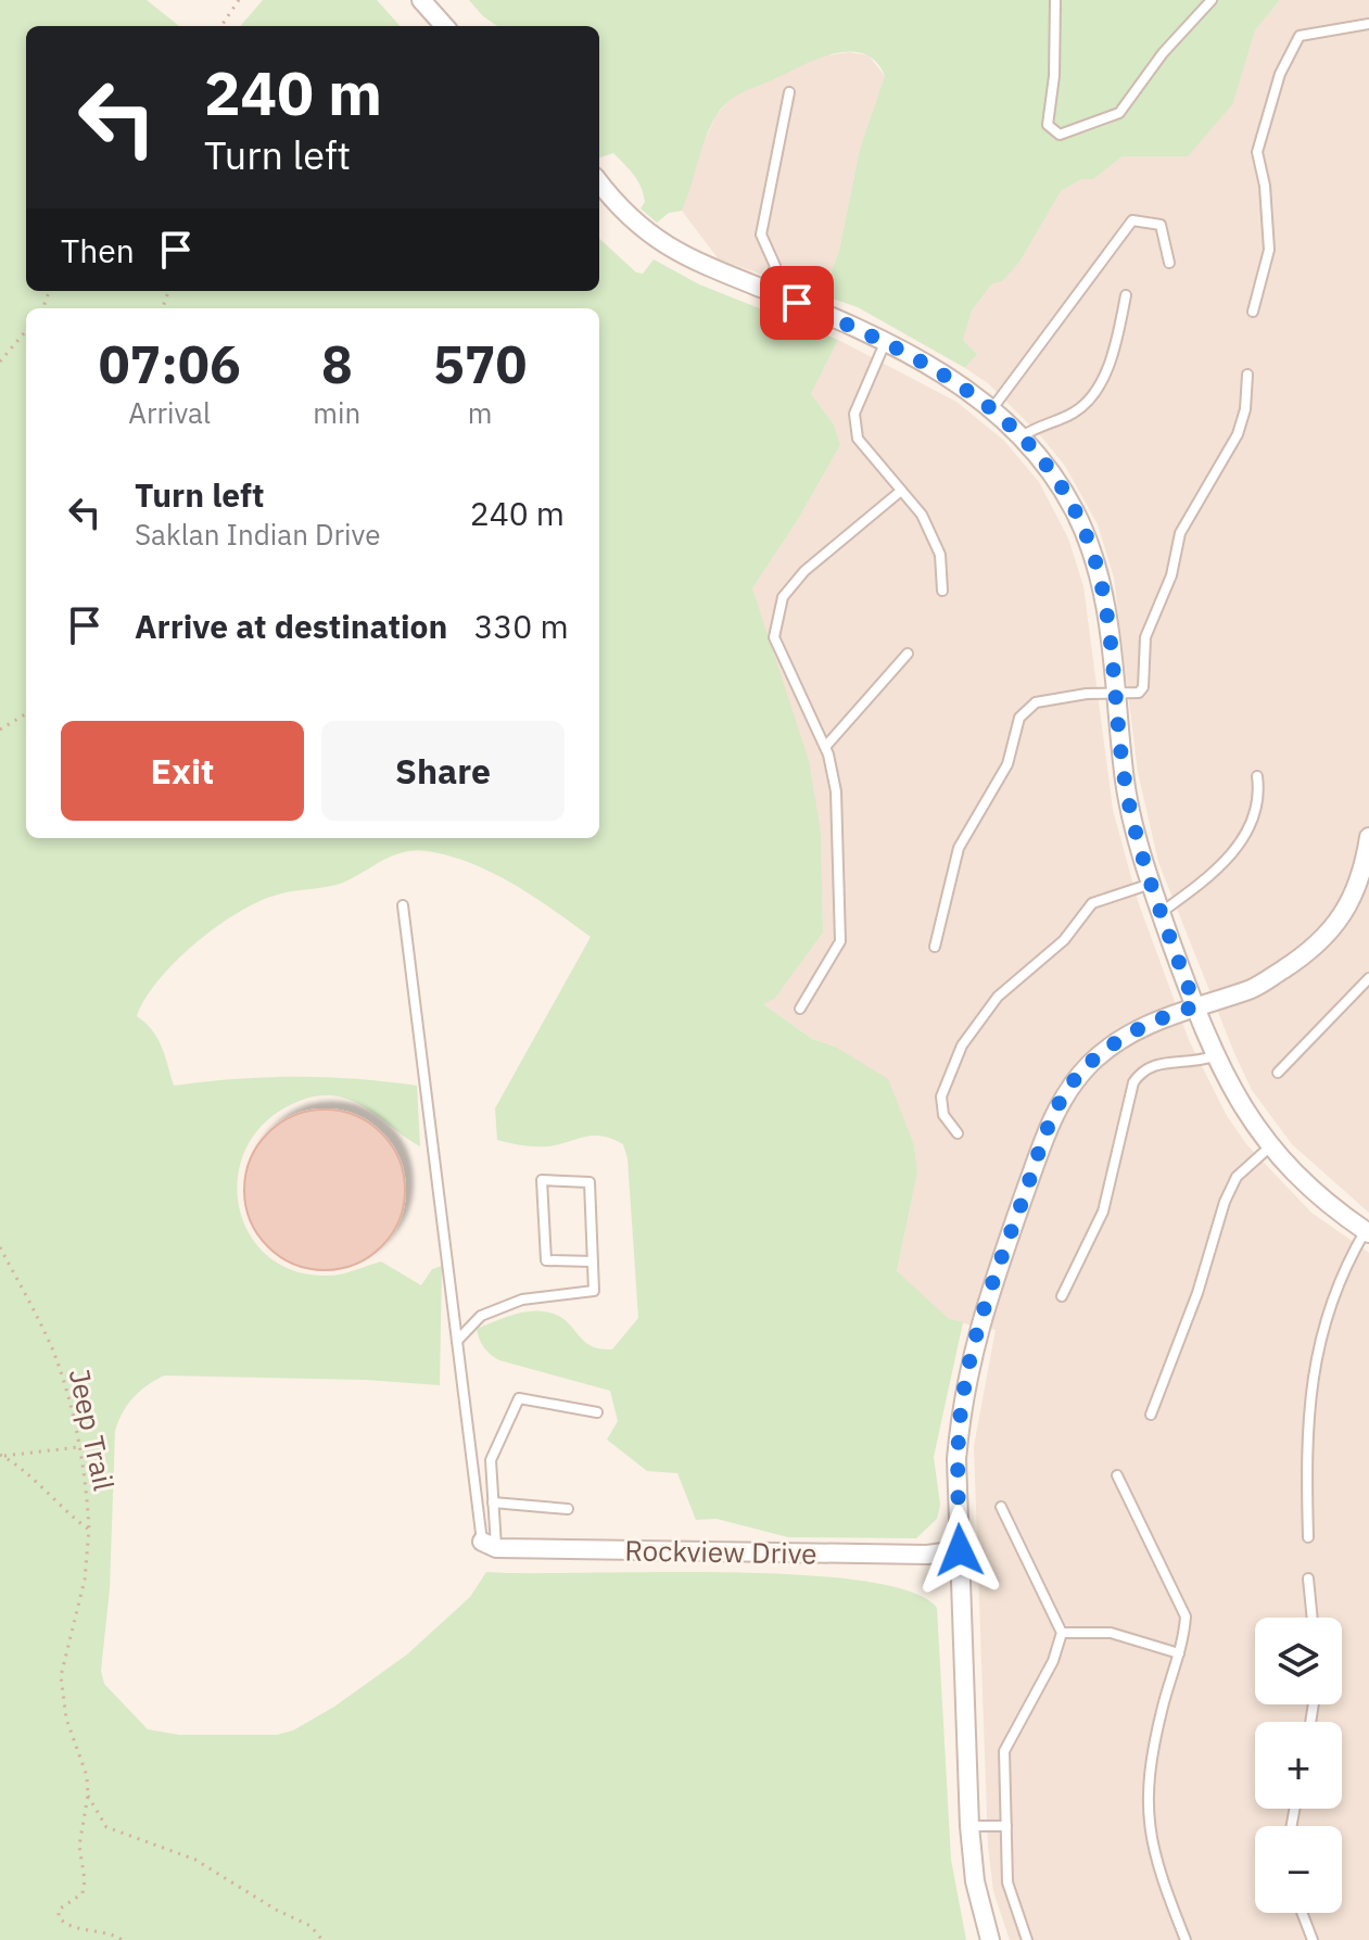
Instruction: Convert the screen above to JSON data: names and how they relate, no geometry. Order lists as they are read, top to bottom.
{
  "streets": {
    "street": ["Rockview Drive"],
    "path": ["Jeep Trail"]
  },
  "page": {
    "turn": ["240 m", "Turn left"],
    "then": "Then",
    "eta": [
      "07:06",
      "Arrival",
      "8",
      "min",
      "570",
      "m"
    ],
    "list": [
      {
        "name": "Turn left",
        "note": "Saklan Indian Drive",
        "value": "240 m"
      },
      {
        "name": "Arrive at destination",
        "value": "330 m"
      }
    ],
    "buttons": ["Exit", "Share"],
    "map_buttons": ["+", "−"]
  }
}
